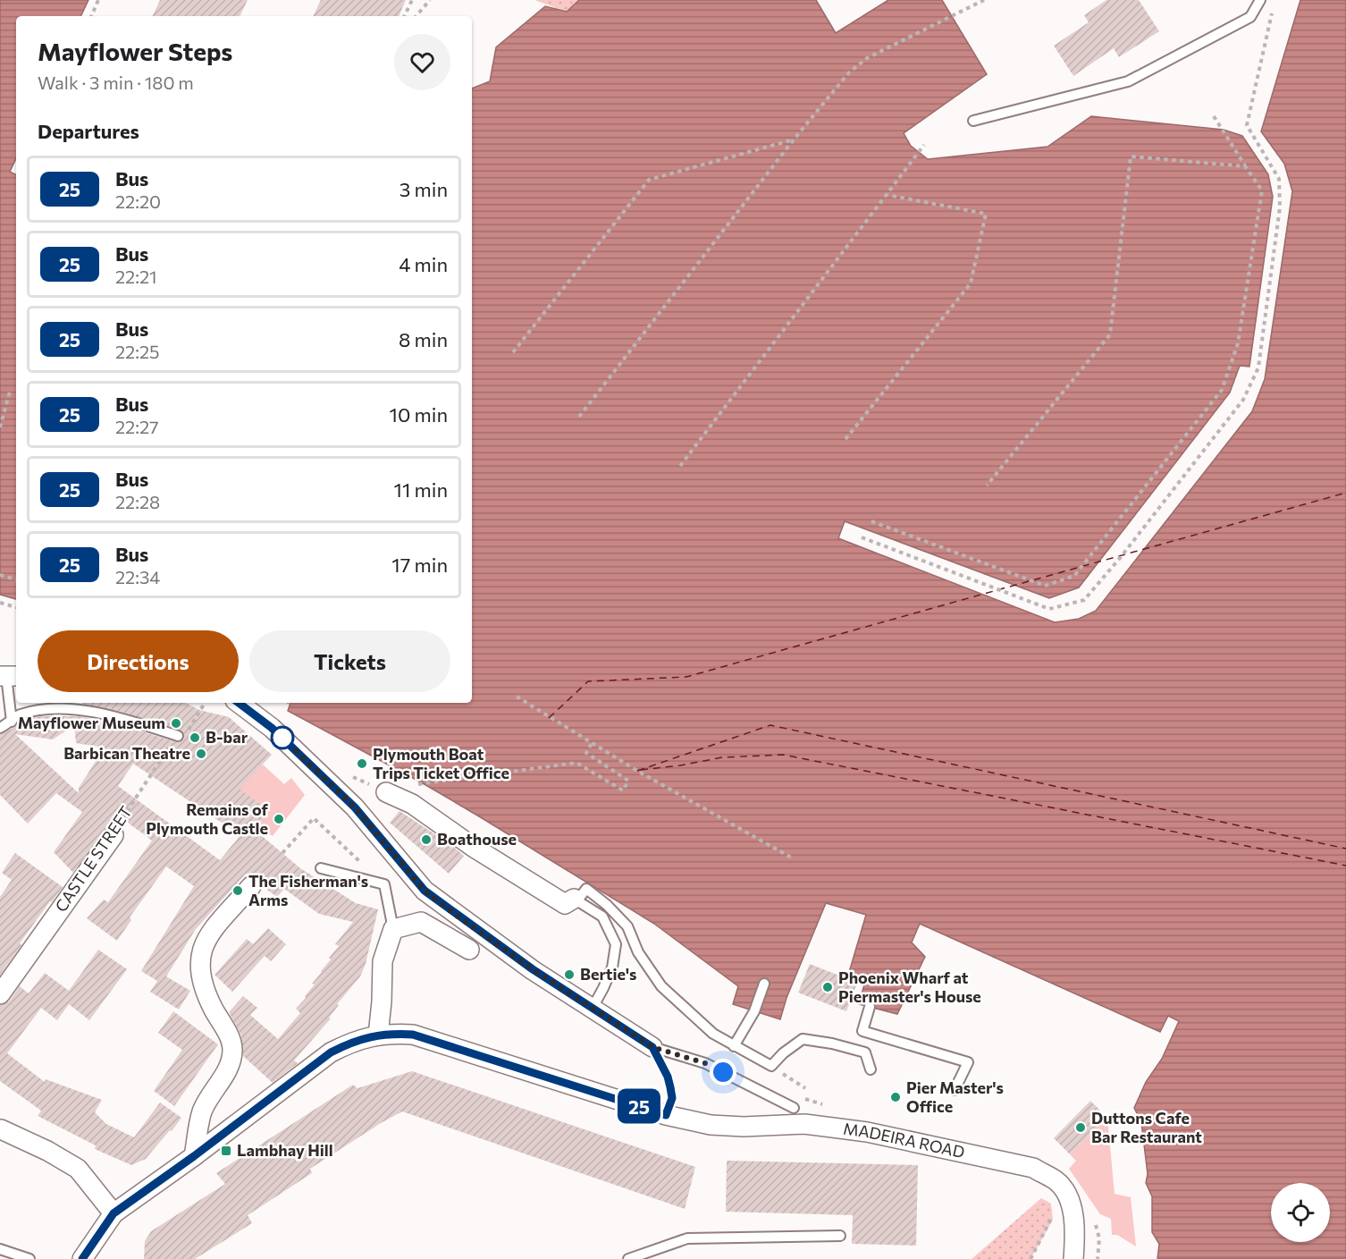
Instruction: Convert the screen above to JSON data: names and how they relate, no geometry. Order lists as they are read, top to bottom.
{
  "streets": {
    "street": ["CASTLE STREET", "MADEIRA ROAD"]
  },
  "places": {
    "other": [
      "Mayflower Museum",
      "B-bar",
      "Barbican Theatre",
      "Plymouth Boat Trips Ticket Office",
      "Remains of Plymouth Castle",
      "Boathouse",
      "The Fisherman's Arms",
      "Bertie's",
      "Phoenix Wharf at Piermaster's House",
      "Pier Master's Office",
      "Duttons Cafe Bar Restaurant"
    ],
    "transit": ["Lambhay Hill"]
  },
  "lines": ["bus line 25"],
  "page": {
    "on_map": "25",
    "heading": [
      ["Mayflower Steps", "Walk · 3 min · 180 m"],
      "Departures"
    ],
    "list": [
      {
        "mark": "25",
        "name": "Bus",
        "note": "22:20",
        "value": "3 min"
      },
      {
        "mark": "25",
        "name": "Bus",
        "note": "22:21",
        "value": "4 min"
      },
      {
        "mark": "25",
        "name": "Bus",
        "note": "22:25",
        "value": "8 min"
      },
      {
        "mark": "25",
        "name": "Bus",
        "note": "22:27",
        "value": "10 min"
      },
      {
        "mark": "25",
        "name": "Bus",
        "note": "22:28",
        "value": "11 min"
      },
      {
        "mark": "25",
        "name": "Bus",
        "note": "22:34",
        "value": "17 min"
      }
    ],
    "buttons": ["Directions", "Tickets"]
  }
}
